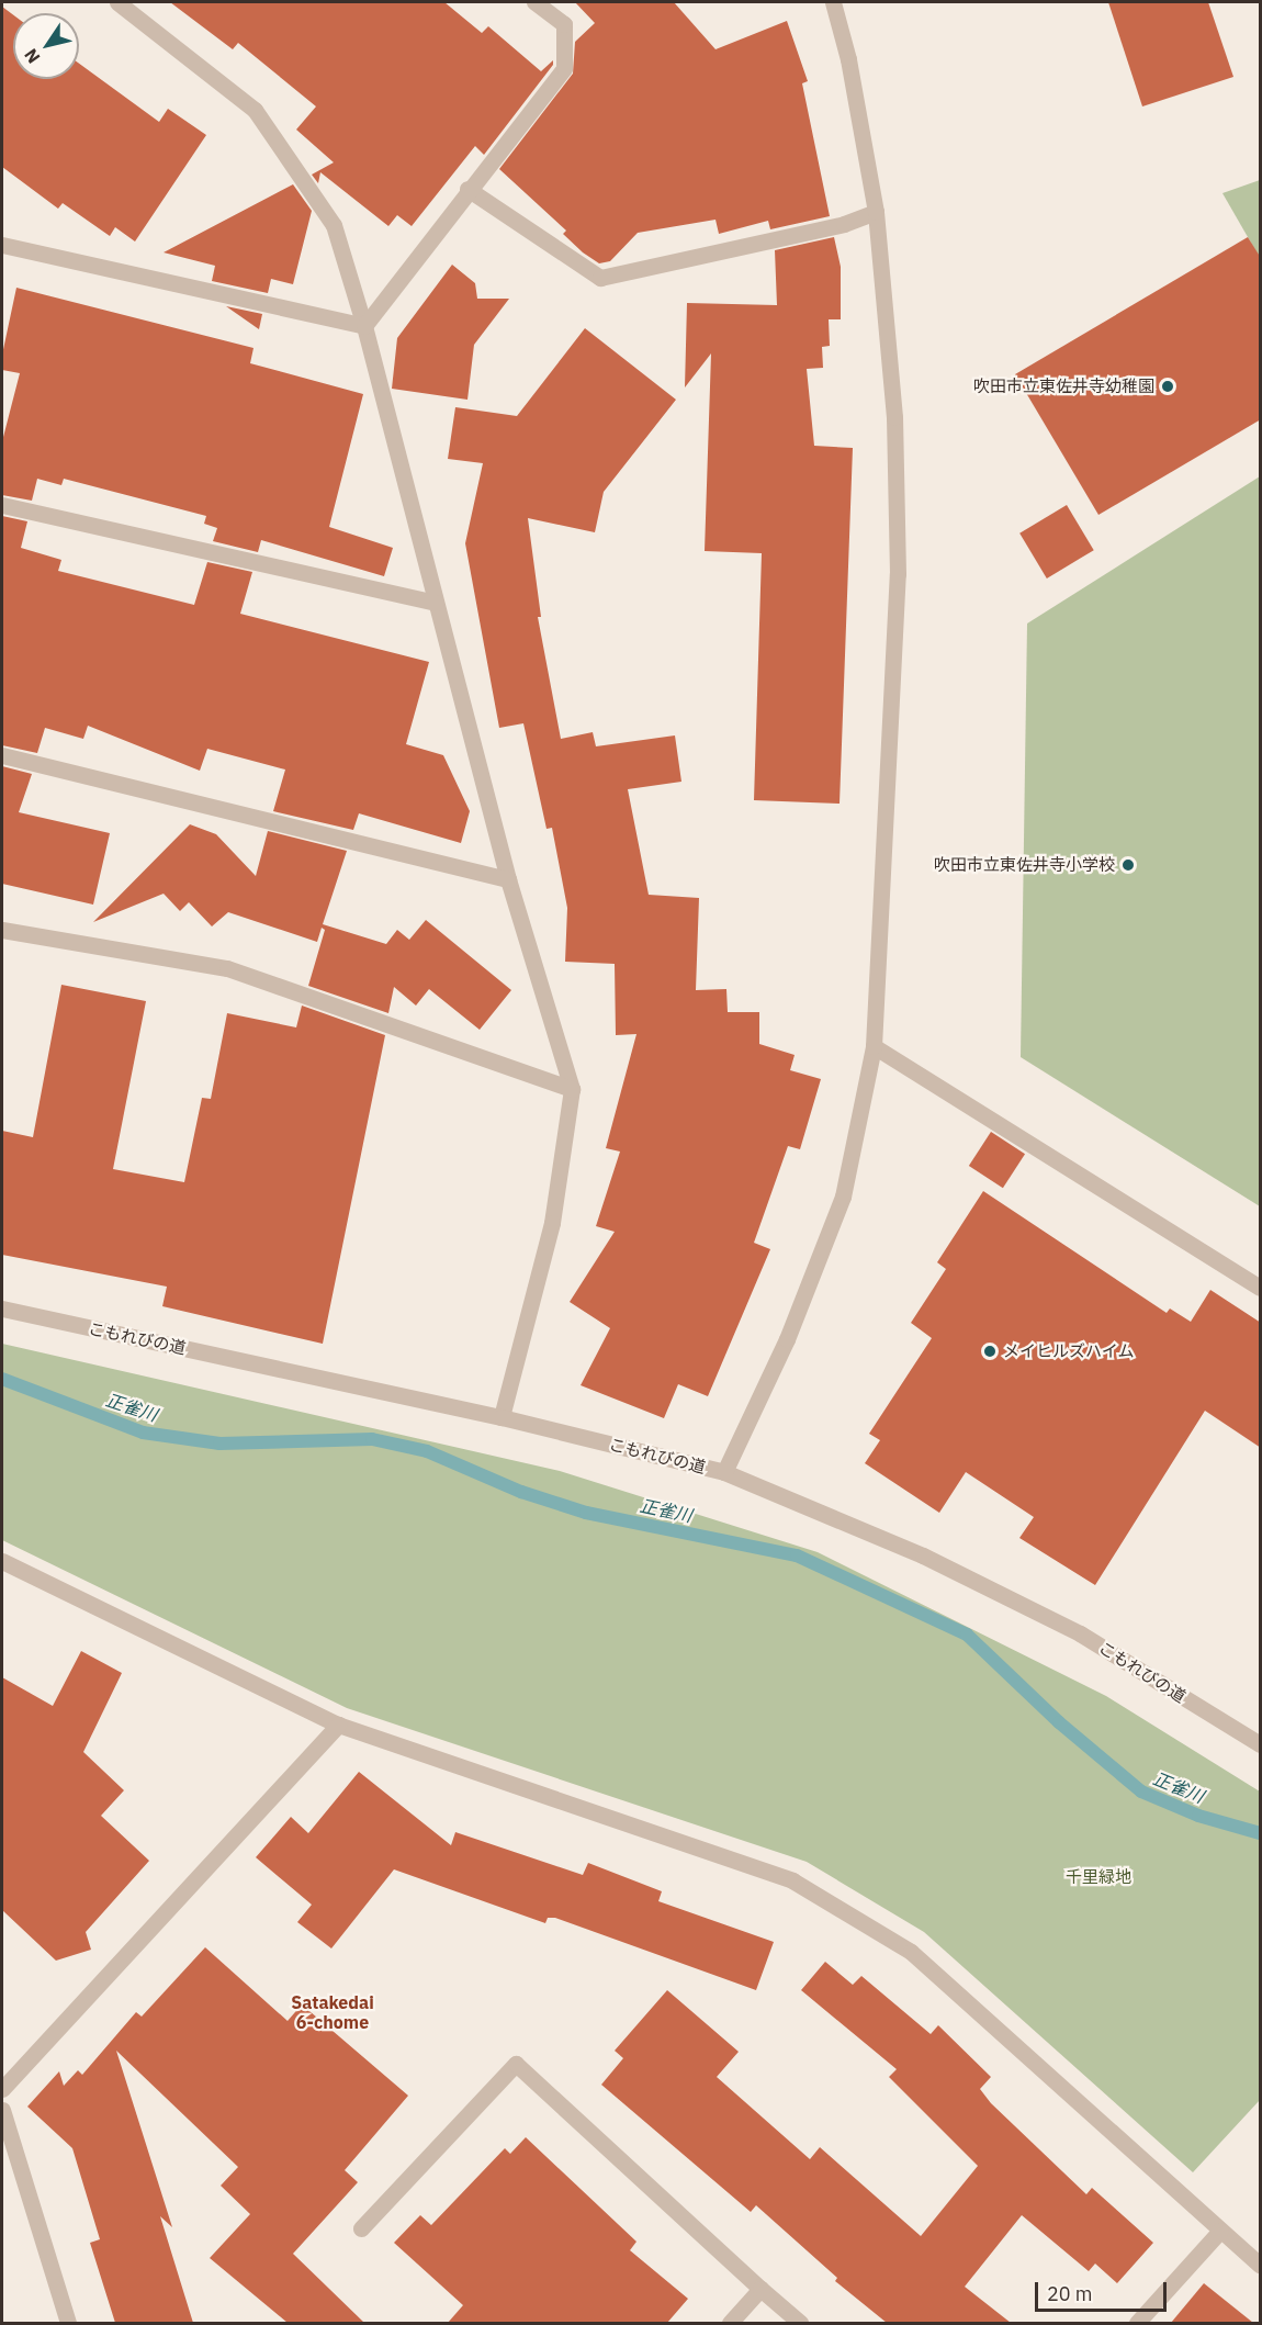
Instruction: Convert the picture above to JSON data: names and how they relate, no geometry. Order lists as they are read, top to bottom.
{
  "streets": {
    "street": ["こもれびの道"]
  },
  "districts": ["Satakedai 6-chome"],
  "water": ["正雀川"],
  "parks": ["千里緑地"],
  "places": ["吹田市立東佐井寺幼稚園", "吹田市立東佐井寺小学校", "メイヒルズハイム"],
  "scale_bar": "20 m",
  "north": "bottom left"
}
